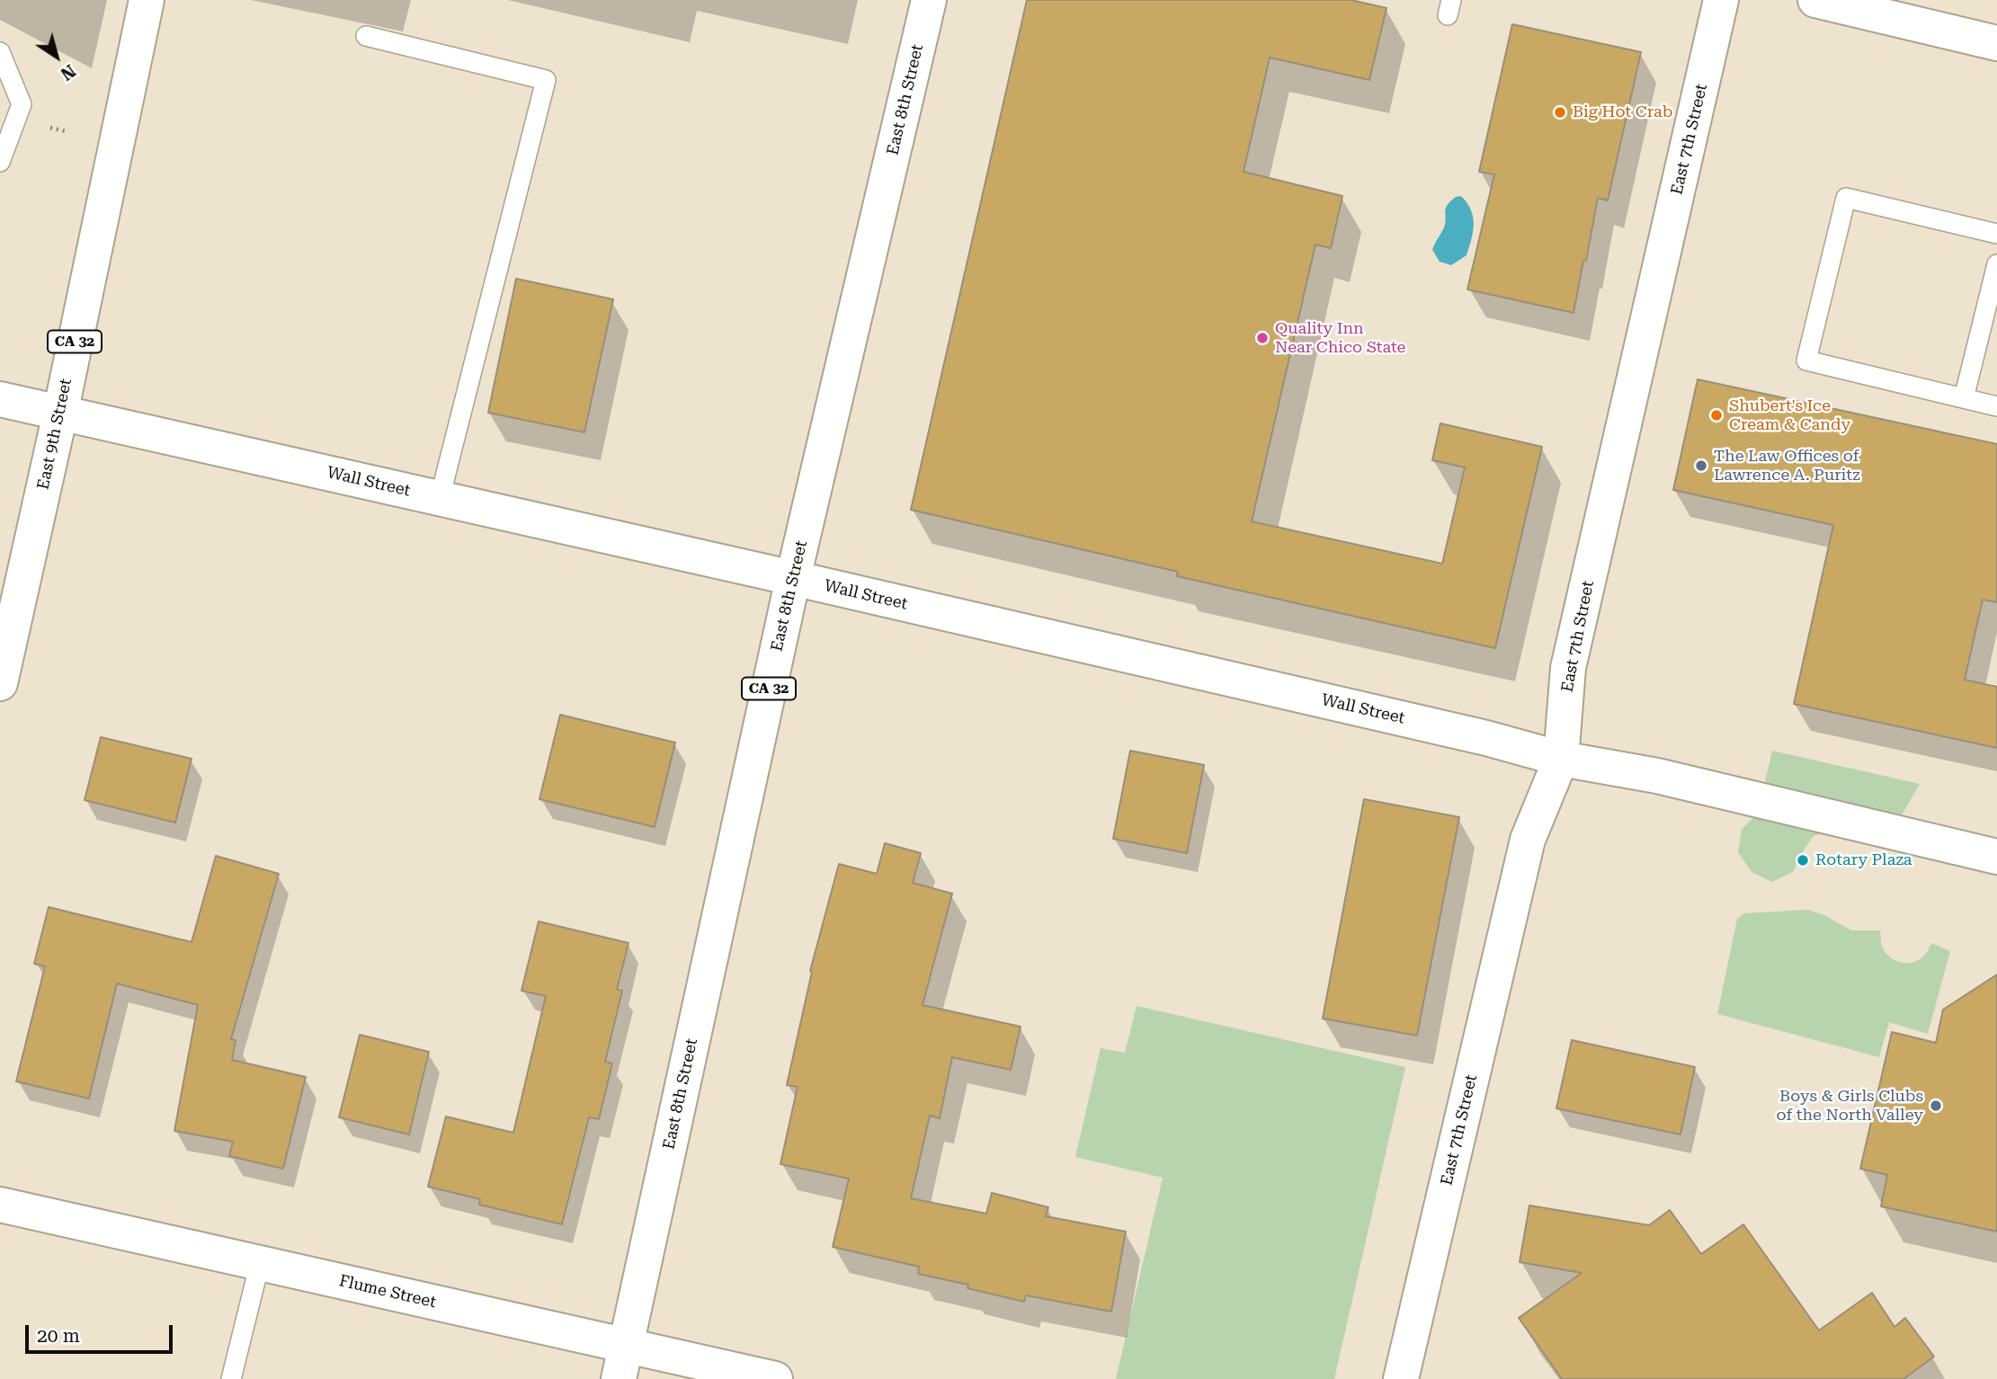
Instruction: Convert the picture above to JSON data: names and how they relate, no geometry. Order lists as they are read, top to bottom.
{
  "streets": {
    "street": [
      "East 8th Street",
      "East 7th Street",
      "CA 32",
      "East 9th Street",
      "Wall Street",
      "Flume Street"
    ]
  },
  "crossings": [
    ["East 8th Street", "Wall Street"],
    ["East 8th Street", "Flume Street"],
    ["East 7th Street", "Wall Street"],
    ["East 9th Street", "Wall Street"]
  ],
  "places": [
    "Big Hot Crab",
    "Quality Inn Near Chico State",
    "Shubert's Ice Cream & Candy",
    "The Law Offices of Lawrence A. Puritz",
    "Rotary Plaza",
    "Boys & Girls Clubs of the North Valley"
  ],
  "scale_bar": "20 m",
  "north": "bottom right"
}
